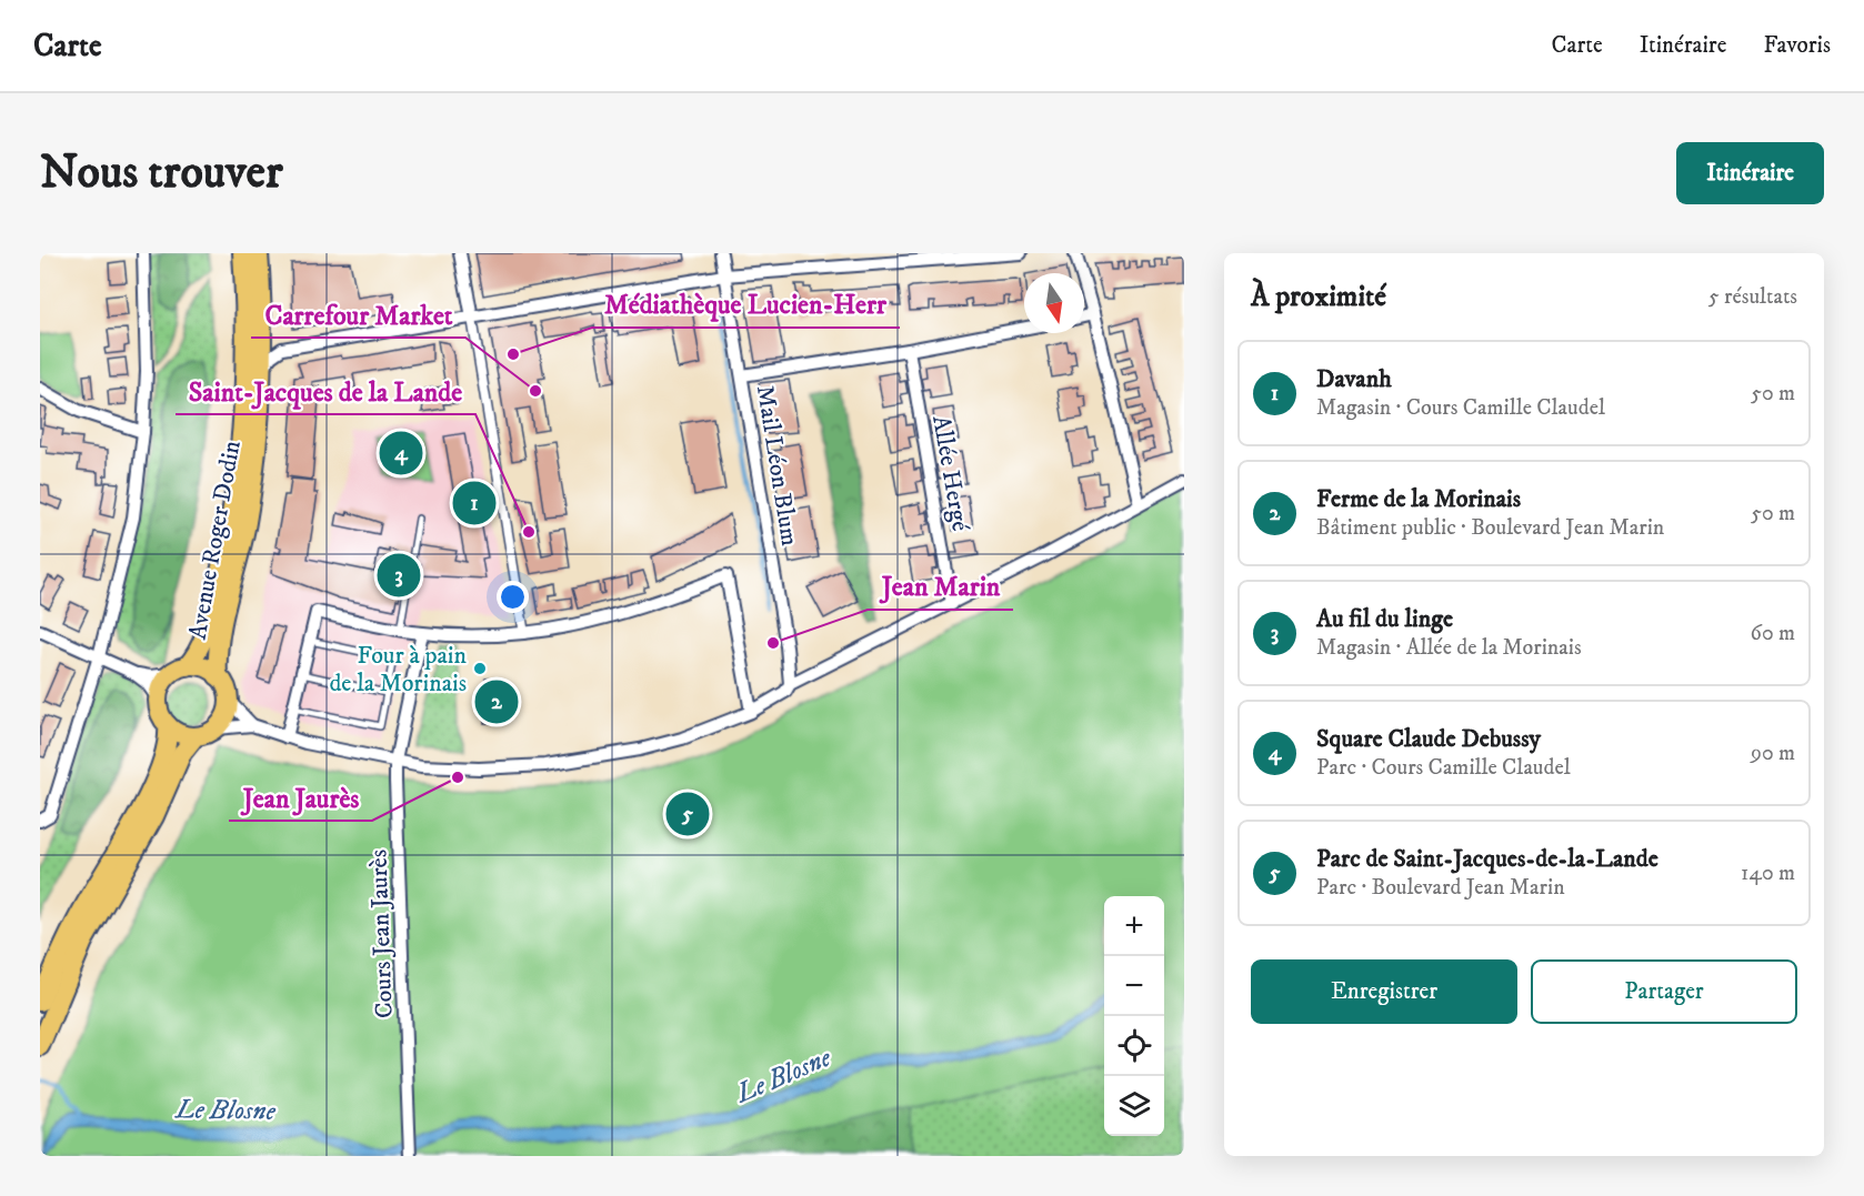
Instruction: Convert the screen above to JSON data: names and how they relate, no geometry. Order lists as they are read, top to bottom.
{
  "streets": {
    "main road": ["Avenue Roger Dodin"],
    "street": ["Mail Léon Blum", "Allée Hergé", "Cours Jean Jaurès"]
  },
  "water": ["Le Blosne"],
  "places": [
    "Médiathèque Lucien-Herr",
    "Carrefour Market",
    "Saint-Jacques de la Lande",
    "Jean Marin",
    "Four à pain de la Morinais",
    "Jean Jaurès"
  ],
  "north": "bottom",
  "page": {
    "header": "Carte",
    "nav": ["Carte", "Itinéraire", "Favoris"],
    "buttons": [
      "Itinéraire",
      ["Enregistrer", "Partager"]
    ],
    "title": "Nous trouver",
    "heading": ["À proximité", "5 résultats"],
    "list": [
      {
        "mark": "1",
        "name": "Davanh",
        "note": "Magasin · Cours Camille Claudel",
        "value": "50 m"
      },
      {
        "mark": "2",
        "name": "Ferme de la Morinais",
        "note": "Bâtiment public · Boulevard Jean Marin",
        "value": "50 m"
      },
      {
        "mark": "3",
        "name": "Au fil du linge",
        "note": "Magasin · Allée de la Morinais",
        "value": "60 m"
      },
      {
        "mark": "4",
        "name": "Square Claude Debussy",
        "note": "Parc · Cours Camille Claudel",
        "value": "90 m"
      },
      {
        "mark": "5",
        "name": "Parc de Saint-Jacques-de-la-Lande",
        "note": "Parc · Boulevard Jean Marin",
        "value": "140 m"
      }
    ],
    "pins": [
      "4",
      "1",
      "3",
      "2",
      "5"
    ],
    "map_buttons": ["+", "−"]
  }
}
